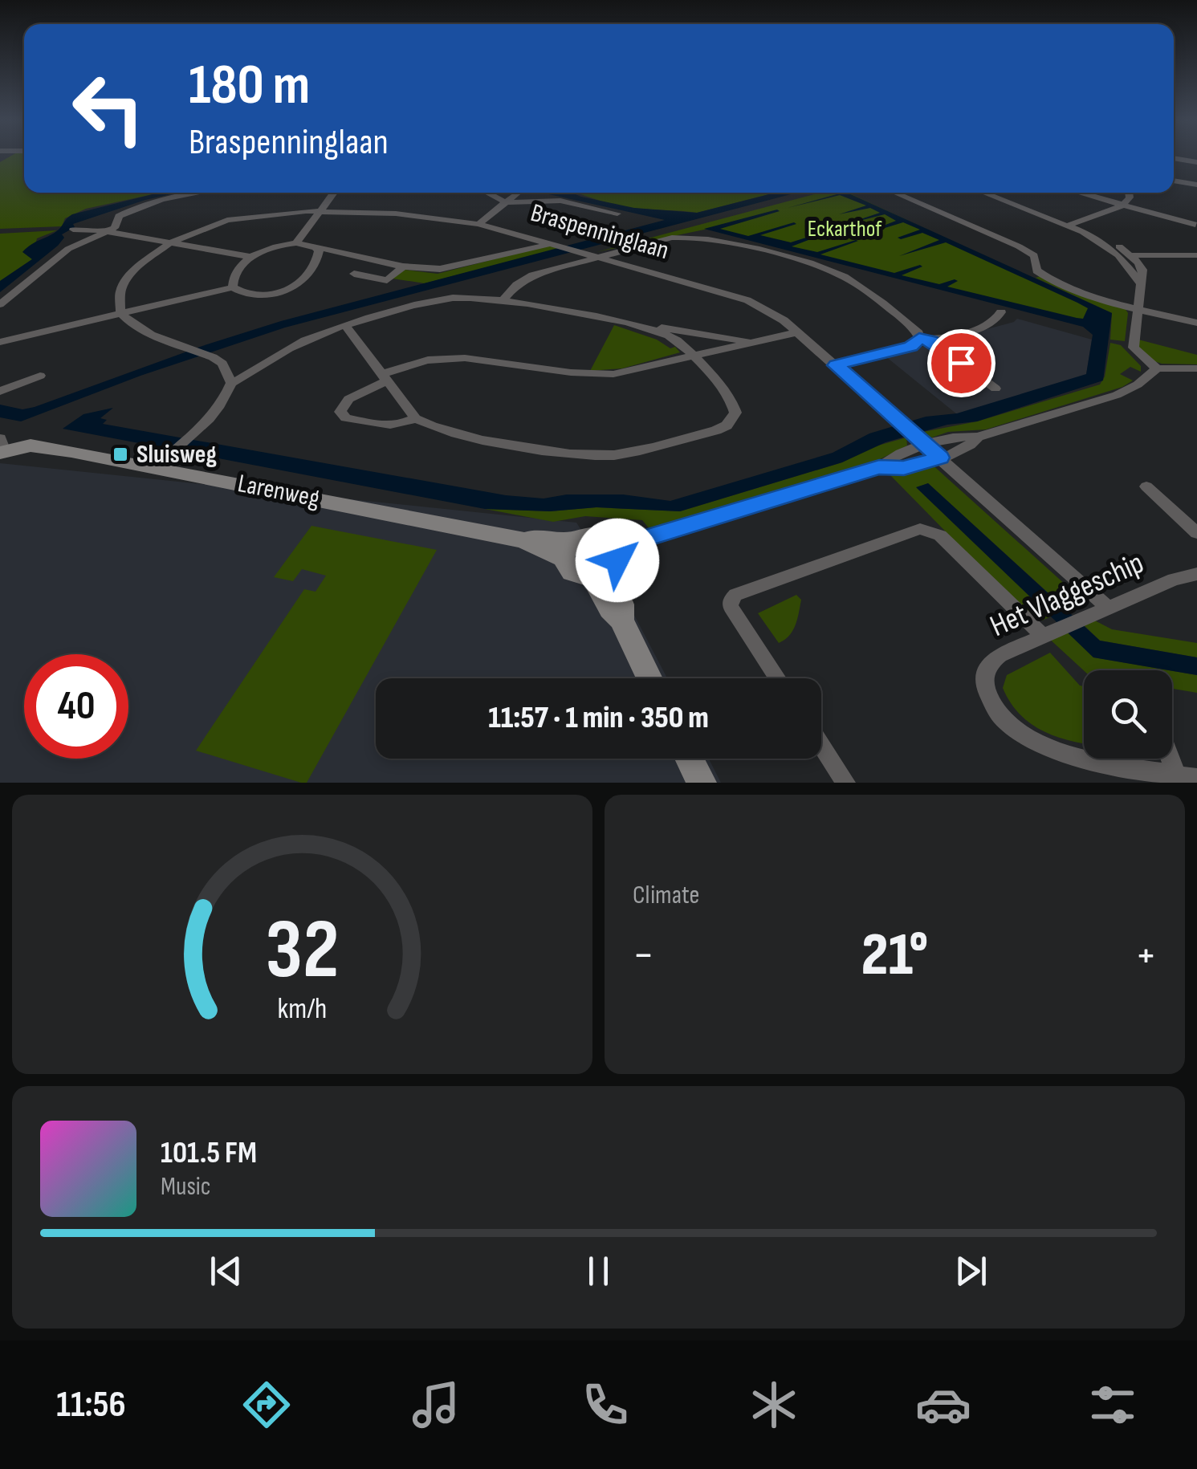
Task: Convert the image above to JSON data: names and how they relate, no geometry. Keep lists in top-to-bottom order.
{
  "streets": {
    "street": ["Braspenninglaan", "Larenweg", "Het Vlaggeschip"]
  },
  "crossings": [
    ["Braspenninglaan", "Het Vlaggeschip"]
  ],
  "parks": ["Eckarthof"],
  "places": {
    "transit": ["Sluisweg"]
  },
  "page": {
    "turn": ["180 m", "Braspenninglaan"],
    "limit": "40",
    "trip": "11:57 · 1 min · 350 m",
    "tile": "Climate",
    "heat": ["−", "21°", "+"],
    "song": ["101.5 FM", "Music"],
    "tabs": "11:56",
    "gauge": ["32", "km/h"]
  }
}
